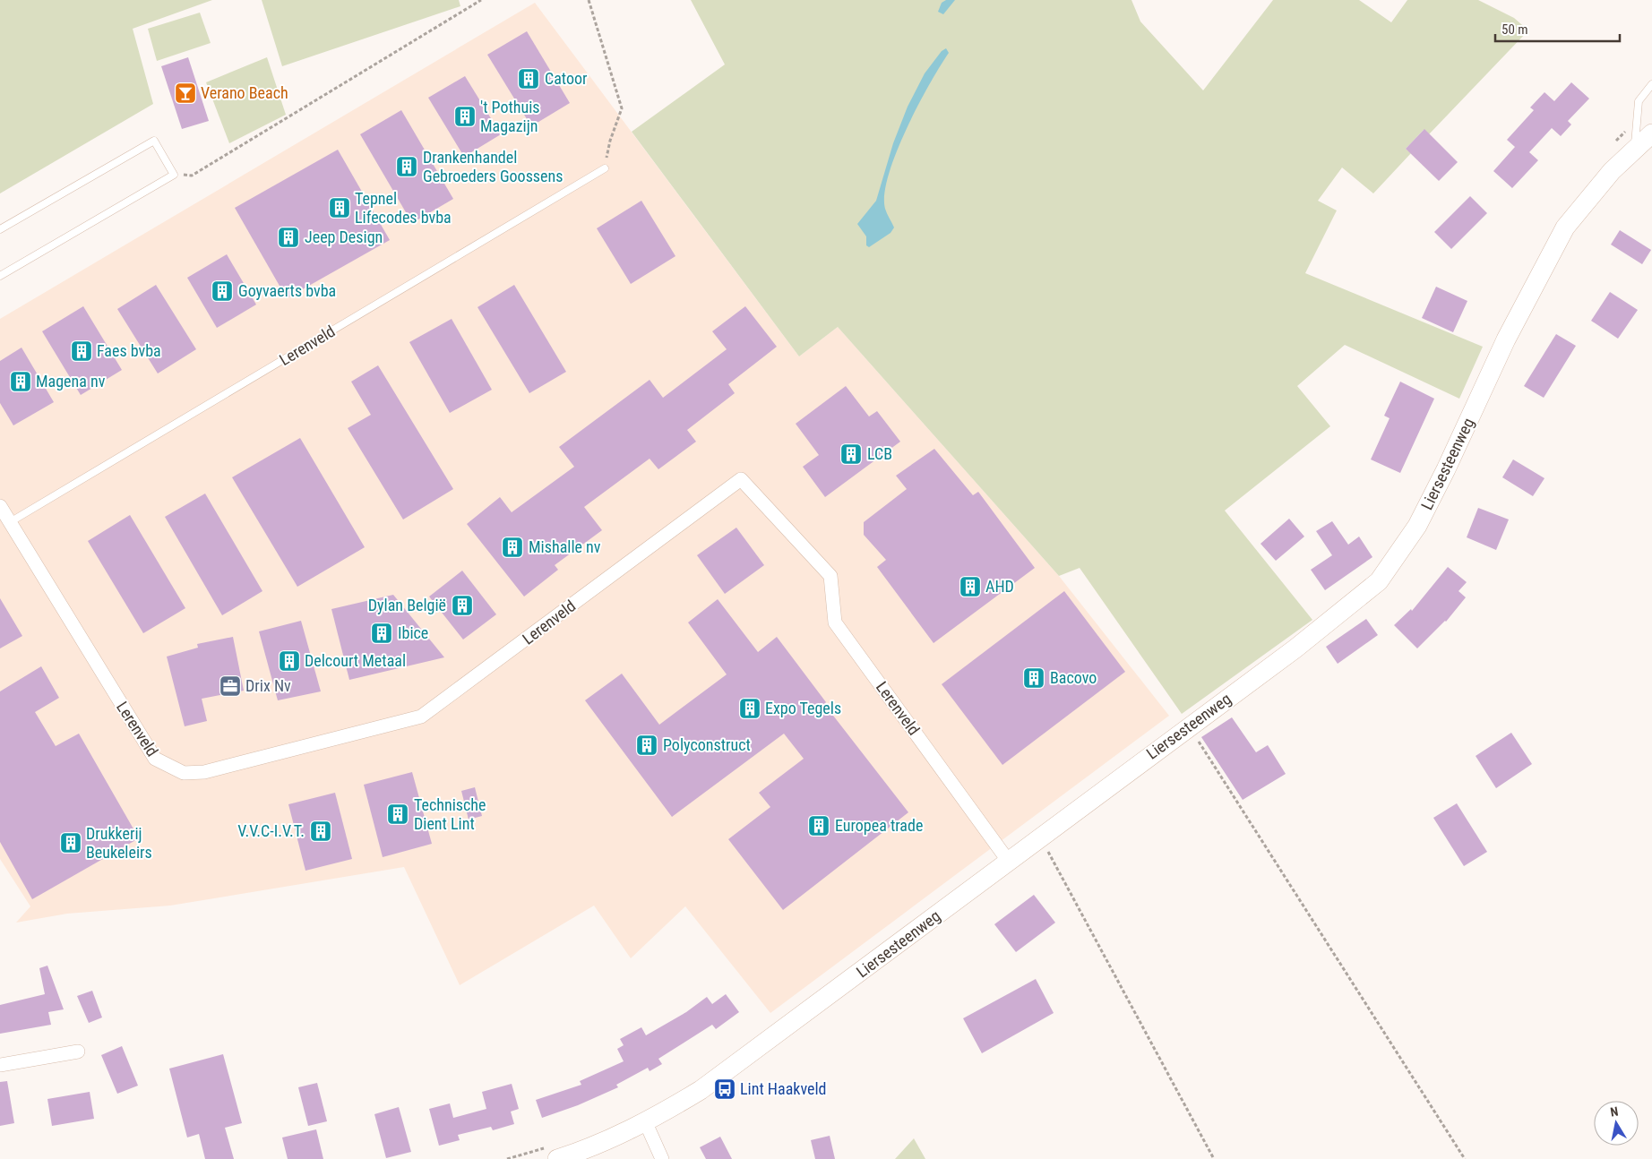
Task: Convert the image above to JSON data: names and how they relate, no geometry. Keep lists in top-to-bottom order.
{
  "streets": {
    "street": ["Lerenveld", "Liersesteenweg"]
  },
  "crossings": [
    ["Lerenveld", "Liersesteenweg"]
  ],
  "places": {
    "building": [
      "Catoor",
      "'t Pothuis Magazijn",
      "Drankenhandel Gebroeders Goossens",
      "Tepnel Lifecodes bvba",
      "Jeep Design",
      "Goyvaerts bvba",
      "Faes bvba",
      "Magena nv",
      "LCB",
      "Mishalle nv",
      "AHD",
      "Dylan België",
      "Ibice",
      "Delcourt Metaal",
      "Bacovo",
      "Expo Tegels",
      "Polyconstruct",
      "Technische Dient Lint",
      "Europea trade",
      "V.V.C-I.V.T.",
      "Drukkerij Beukeleirs"
    ],
    "bar": ["Verano Beach"],
    "office": ["Drix Nv"],
    "bus stop": ["Lint Haakveld"]
  },
  "scale_bar": "50 m",
  "north": "top"
}
